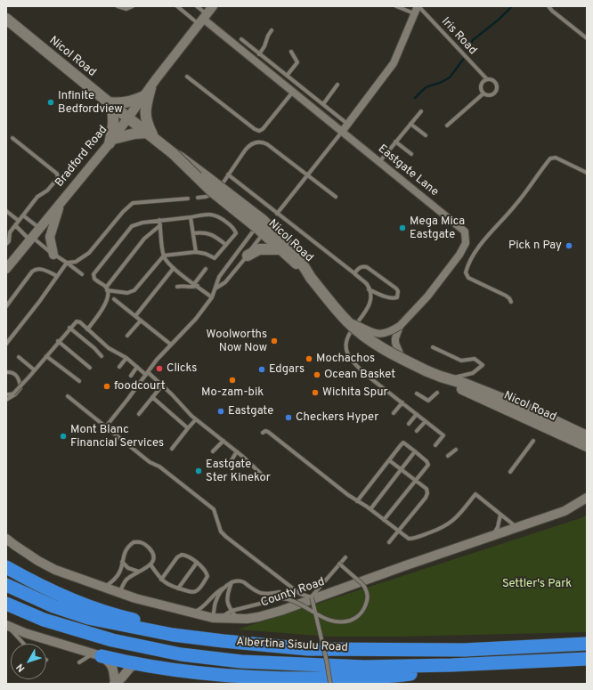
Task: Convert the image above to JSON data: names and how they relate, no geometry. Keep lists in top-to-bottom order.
{
  "streets": {
    "highway": ["Albertina Sisulu Road"],
    "main road": ["Nicol Road"],
    "street": ["Bradford Road", "Eastgate Lane", "County Road"],
    "lane": ["Iris Road"]
  },
  "crossings": [
    ["Nicol Road", "Bradford Road"],
    ["Nicol Road", "Eastgate Lane"],
    ["Bradford Road", "Eastgate Lane"]
  ],
  "parks": ["Settler's Park"],
  "places": [
    "Infinite Bedfordview",
    "Mega Mica Eastgate",
    "Pick n Pay",
    "Woolworths Now Now",
    "Mochachos",
    "Clicks",
    "Edgars",
    "Ocean Basket",
    "Mo-zam-bik",
    "foodcourt",
    "Wichita Spur",
    "Eastgate",
    "Checkers Hyper",
    "Mont Blanc Financial Services",
    "Eastgate Ster Kinekor"
  ],
  "north": "bottom left"
}
